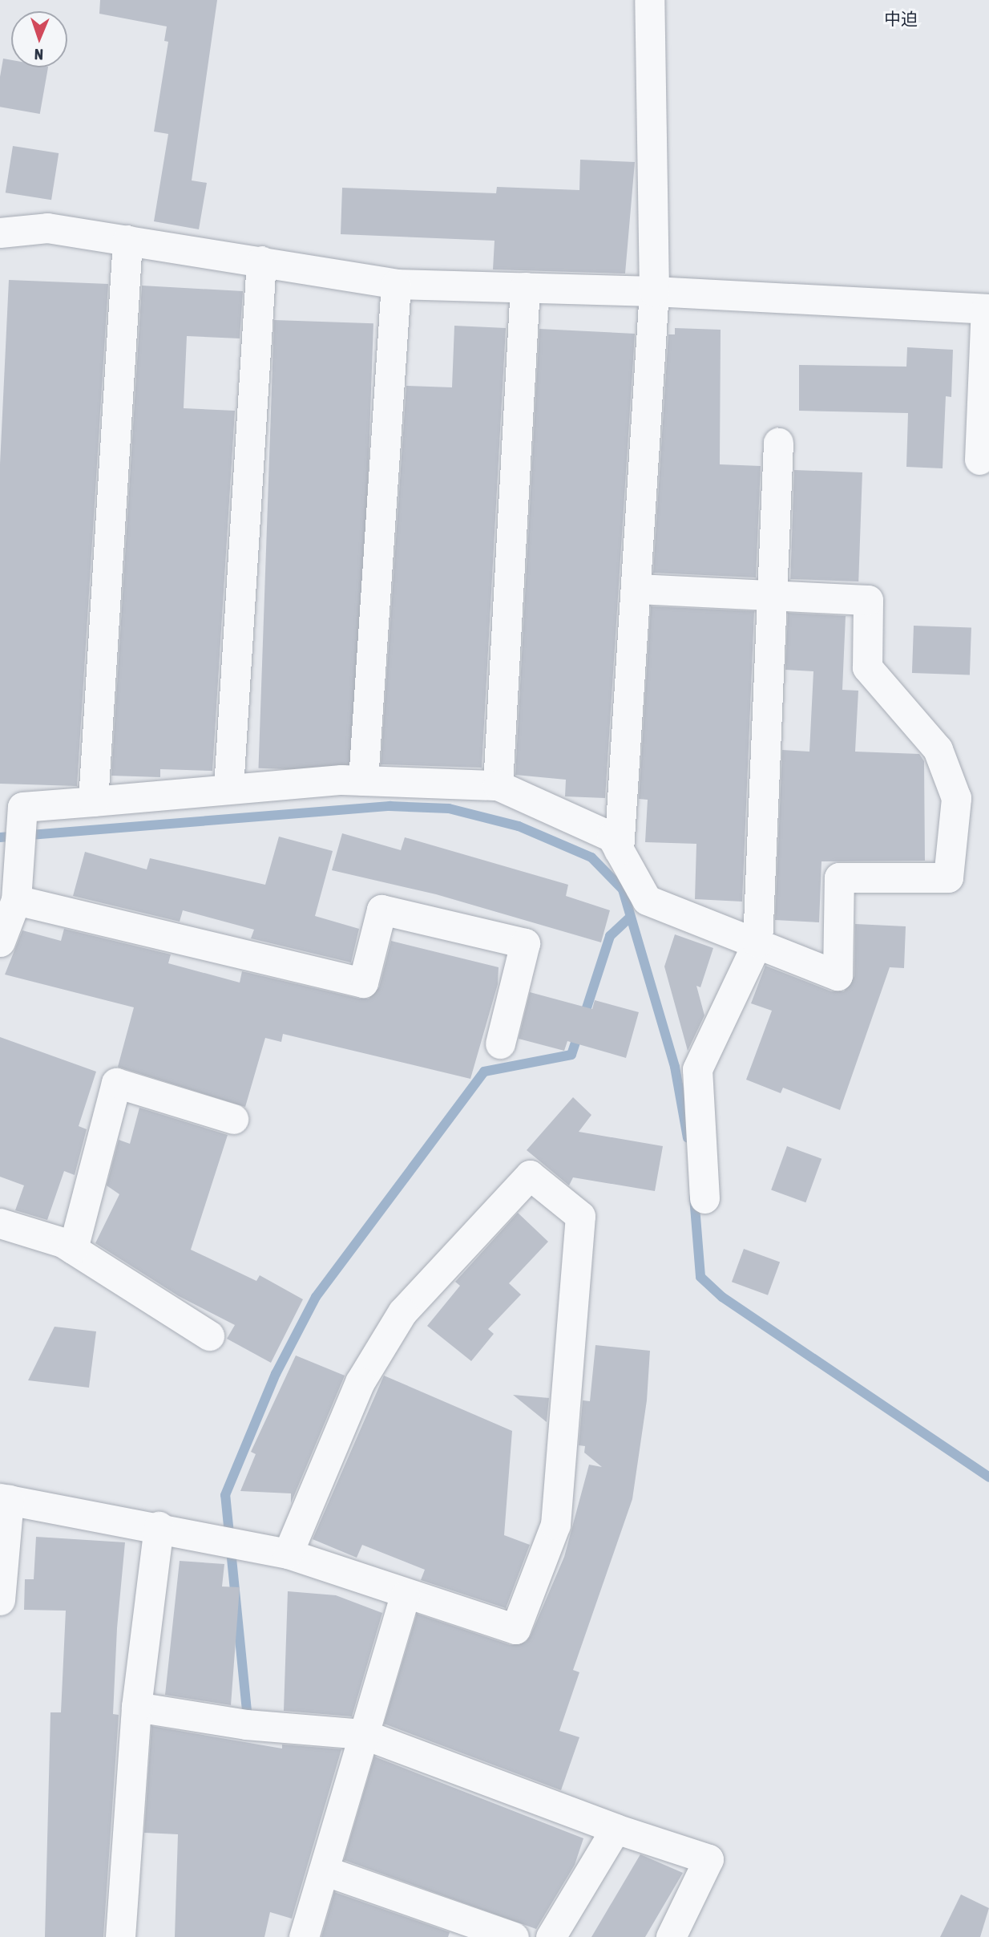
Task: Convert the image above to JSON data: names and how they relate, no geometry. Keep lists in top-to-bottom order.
{
  "districts": ["中迫"],
  "north": "bottom"
}
